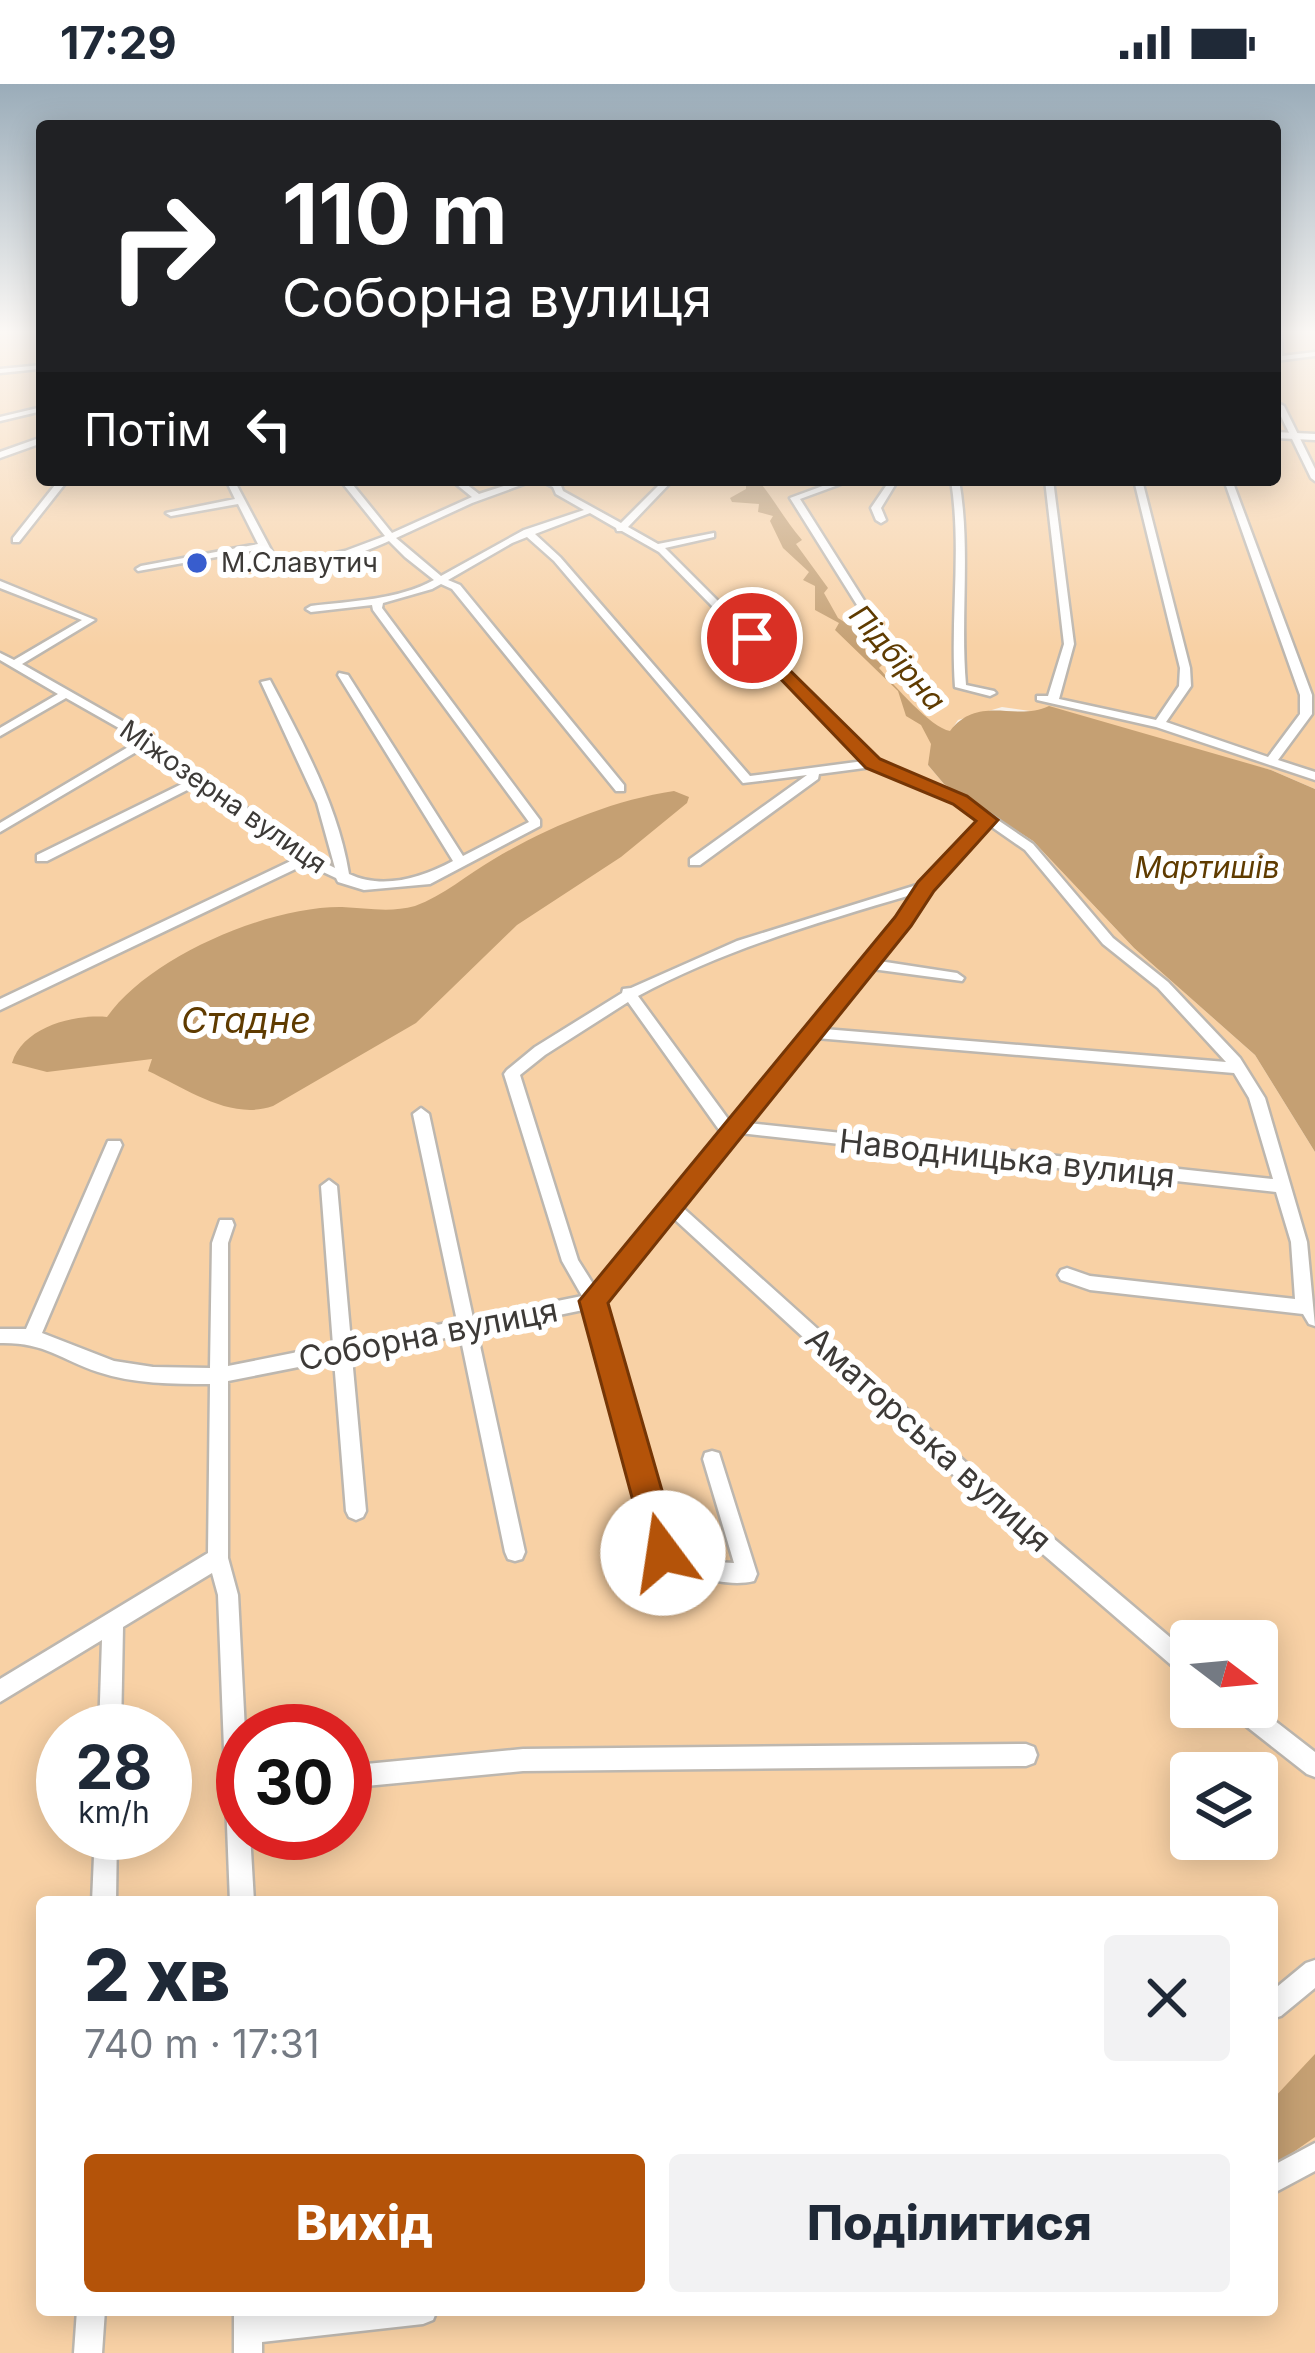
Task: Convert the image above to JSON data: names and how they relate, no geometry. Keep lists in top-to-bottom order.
{
  "streets": {
    "street": [
      "Міжозерна вулиця",
      "Наводницька вулиця",
      "Соборна вулиця",
      "Аматорська вулиця"
    ]
  },
  "crossings": [
    ["Наводницька вулиця", "Соборна вулиця"],
    ["Соборна вулиця", "Аматорська вулиця"]
  ],
  "water": ["Підбірна", "Мартишів", "Стадне"],
  "places": ["М.Славутич"],
  "north": "right",
  "page": {
    "status": "17:29",
    "turn": ["110 m", "Соборна вулиця"],
    "then": "Потім",
    "speed": "28 km/h",
    "limit": "30",
    "heading": ["2 хв", "740 m · 17:31"],
    "buttons": ["Вихід", "Поділитися"]
  }
}
